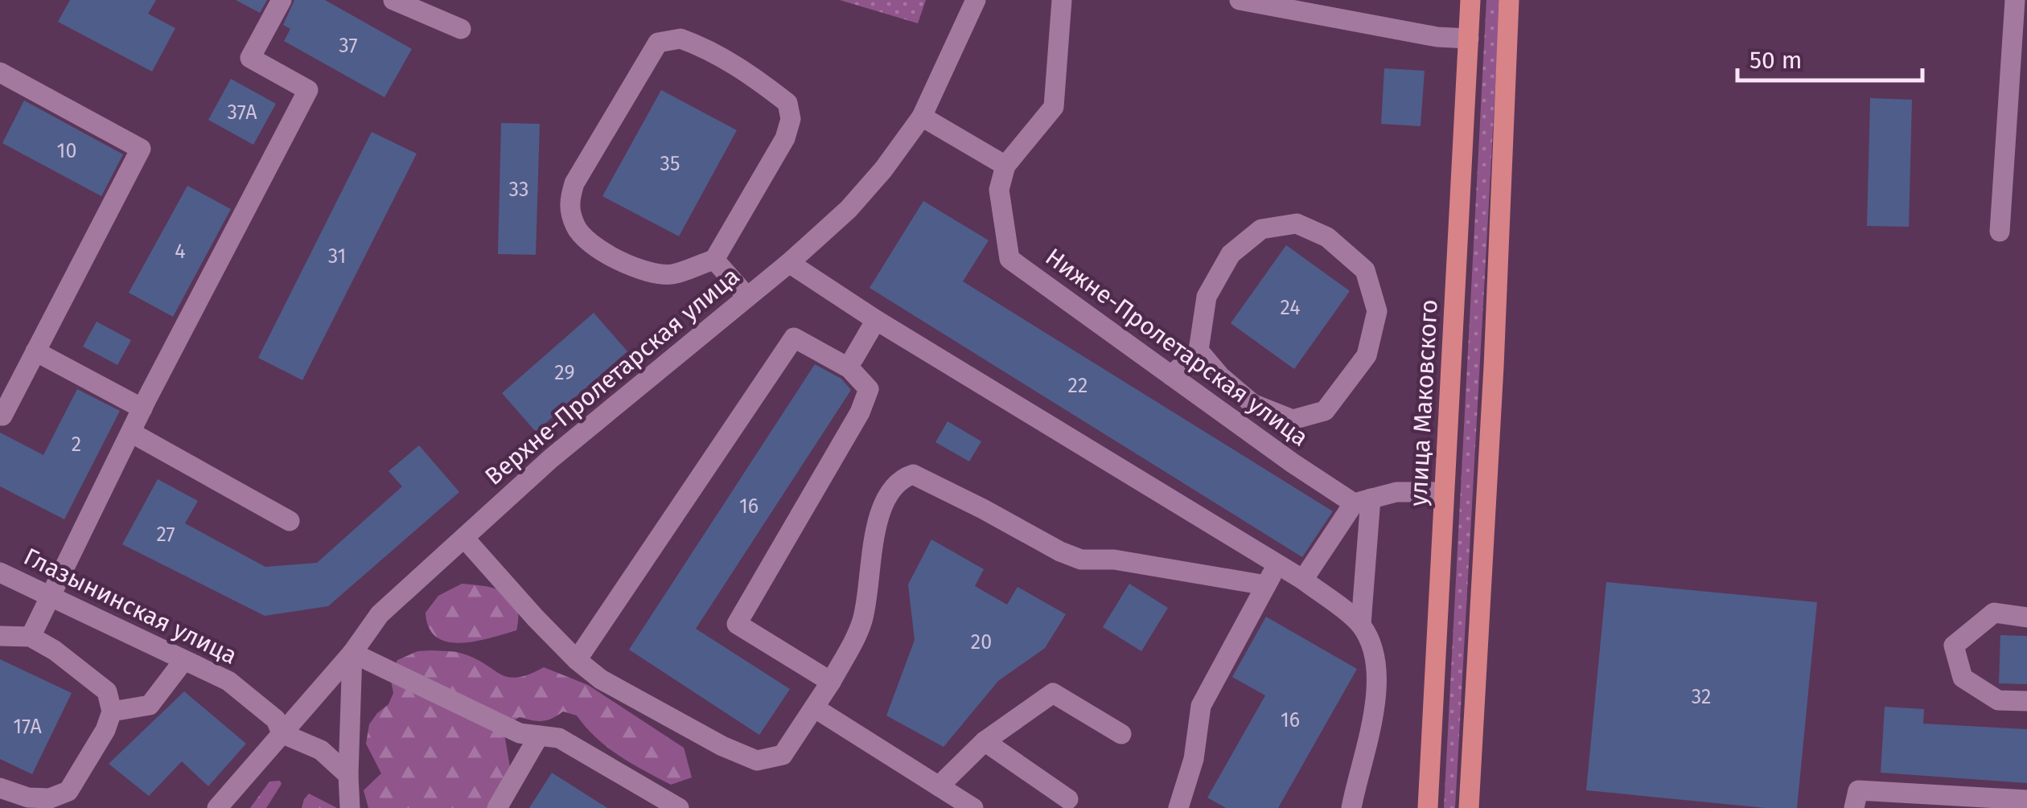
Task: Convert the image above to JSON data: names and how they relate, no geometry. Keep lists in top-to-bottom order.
{
  "streets": {
    "main road": ["улица Маковского"],
    "street": ["Нижне-Пролетарская улица", "Верхне-Пролетарская улица", "Глазынинская улица"]
  },
  "crossings": [
    ["Верхне-Пролетарская улица", "Глазынинская улица"]
  ],
  "house_numbers": [
    "37",
    "37А",
    "10",
    "35",
    "33",
    "4",
    "31",
    "24",
    "29",
    "22",
    "2",
    "16",
    "27",
    "20",
    "32",
    "16",
    "17А"
  ],
  "scale_bar": "50 m"
}
